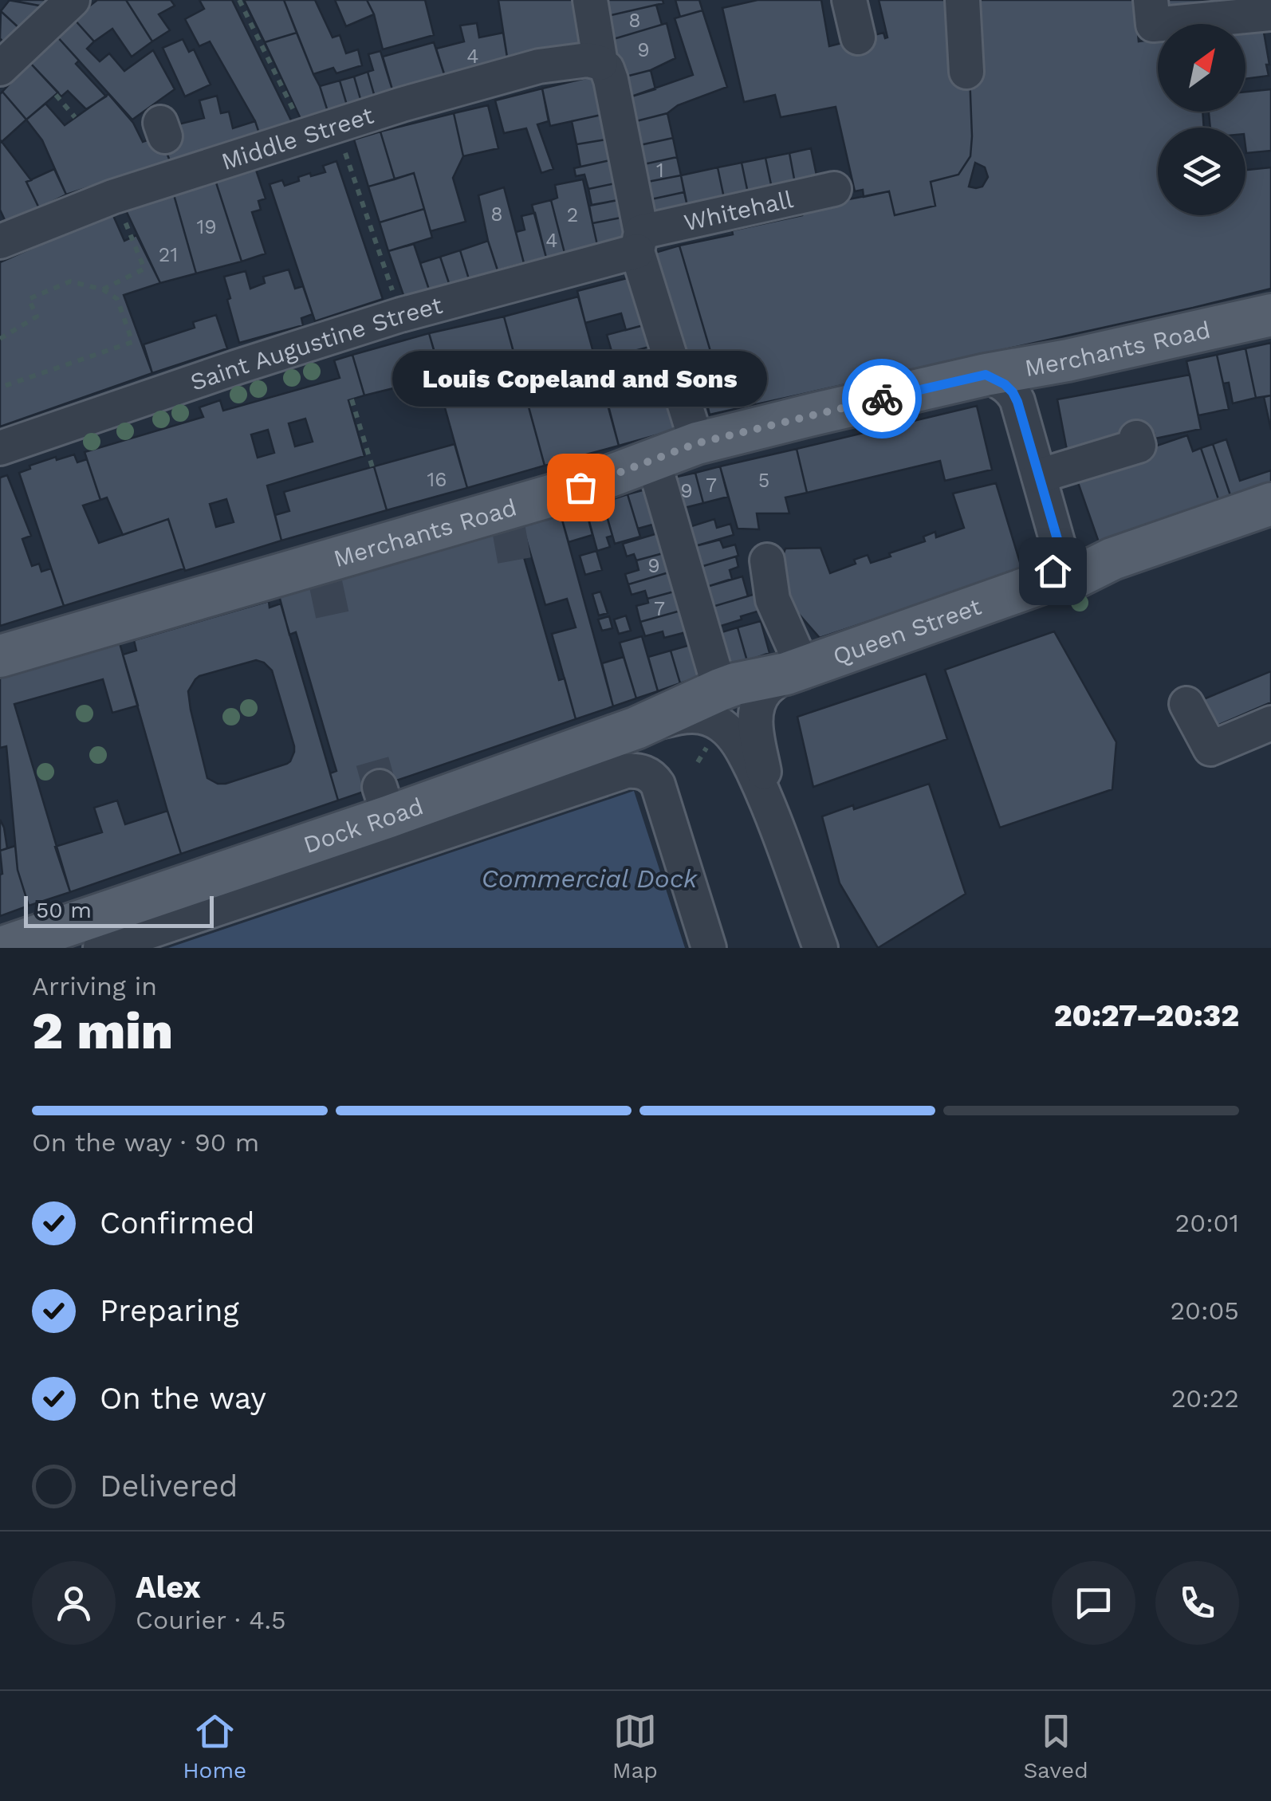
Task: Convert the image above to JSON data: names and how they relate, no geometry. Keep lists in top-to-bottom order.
{
  "streets": {
    "main road": ["Merchants Road", "Queen Street", "Dock Road"],
    "street": ["Middle Street", "Whitehall", "Saint Augustine Street"]
  },
  "crossings": [
    ["Whitehall", "Saint Augustine Street"],
    ["Queen Street", "Dock Road"]
  ],
  "water": ["Commercial Dock"],
  "places": ["Louis Copeland and Sons"],
  "house_numbers": [
    "8",
    "9",
    "4",
    "1",
    "8",
    "2",
    "19",
    "4",
    "21",
    "16",
    "5",
    "7",
    "9",
    "9",
    "7"
  ],
  "scale_bar": "50 m",
  "north": "top right",
  "page": {
    "bubble": "Louis Copeland and Sons",
    "scale": "50 m",
    "heading": ["2 min", "Arriving in", "20:27–20:32"],
    "panel": ["Alex", "Courier · 4.5"],
    "bar": "On the way · 90 m",
    "list": [
      ["Confirmed", "20:01"],
      ["Preparing", "20:05"],
      ["On the way", "20:22"],
      "Delivered"
    ],
    "tabs": ["Home", "Map", "Saved"]
  }
}
